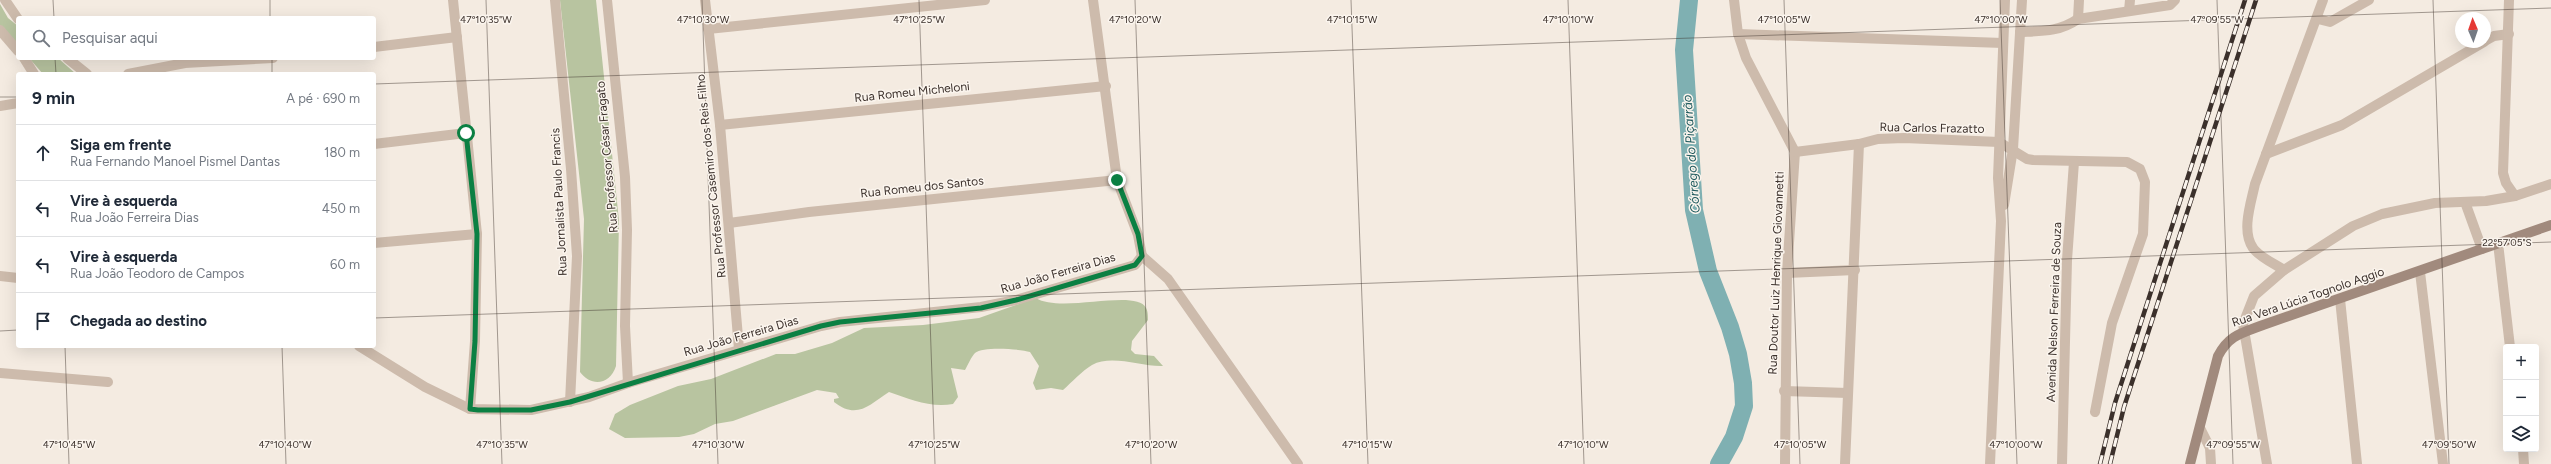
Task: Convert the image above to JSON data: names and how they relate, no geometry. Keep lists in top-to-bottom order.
{
  "streets": {
    "street": [
      "Rua Romeu Micheloni",
      "Rua Carlos Frazatto",
      "Rua Professor César Fragato",
      "Rua Professor Casemiro dos Reis Filho",
      "Rua Romeu dos Santos",
      "Rua Jornalista Paulo Francis",
      "Rua João Ferreira Dias",
      "Rua Doutor Luiz Henrique Giovannetti",
      "Rua Vera Lúcia Tognolo Aggio",
      "Avenida Nelson Ferreira de Souza"
    ]
  },
  "crossings": [
    ["Rua Romeu Micheloni", "Rua Professor Casemiro dos Reis Filho"],
    ["Rua Carlos Frazatto", "Rua Doutor Luiz Henrique Giovannetti"],
    ["Rua Professor César Fragato", "Rua João Ferreira Dias"],
    ["Rua Professor Casemiro dos Reis Filho", "Rua Romeu dos Santos"],
    ["Rua Professor Casemiro dos Reis Filho", "Rua João Ferreira Dias"],
    ["Rua Jornalista Paulo Francis", "Rua João Ferreira Dias"]
  ],
  "water": ["Córrego do Piçarrão"],
  "north": "top",
  "page": {
    "search": "Pesquisar aqui",
    "heading": ["9 min", "A pé · 690 m"],
    "list": [
      ["Siga em frente", "Rua Fernando Manoel Pismel Dantas", "180 m"],
      ["Vire à esquerda", "Rua João Ferreira Dias", "450 m"],
      ["Vire à esquerda", "Rua João Teodoro de Campos", "60 m"],
      "Chegada ao destino"
    ],
    "map_buttons": ["+", "−"]
  },
  "coordinates": [
    "47°10'35\"W",
    "47°10'30\"W",
    "47°10'25\"W",
    "47°10'20\"W",
    "47°10'15\"W",
    "47°10'10\"W",
    "47°10'05\"W",
    "47°10'00\"W",
    "47°09'55\"W",
    "22°57'05\"S",
    "47°10'45\"W",
    "47°10'40\"W",
    "47°09'50\"W"
  ]
}
